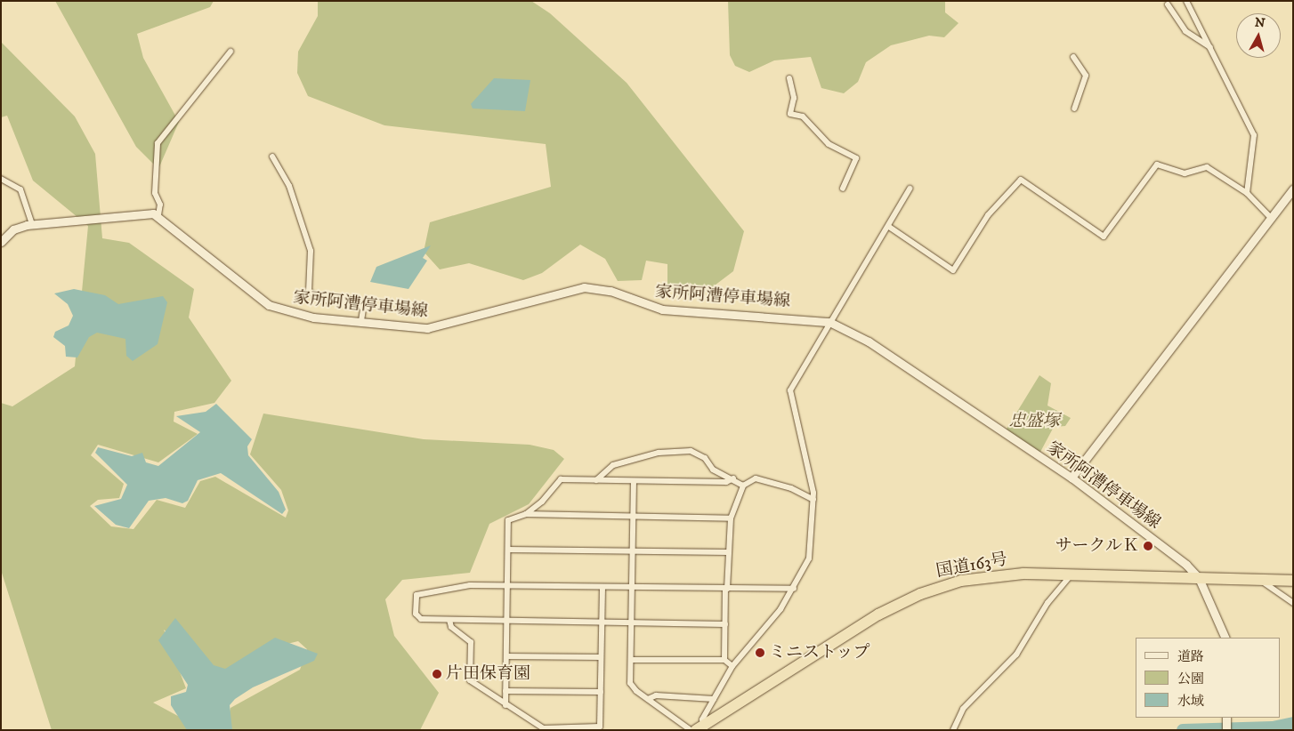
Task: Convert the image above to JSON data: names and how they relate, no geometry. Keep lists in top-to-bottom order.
{
  "streets": {
    "highway": ["国道163号"],
    "main road": ["家所阿漕停車場線"]
  },
  "crossings": [
    ["家所阿漕停車場線", "国道163号"]
  ],
  "parks": ["忠盛塚"],
  "places": ["サークルＫ", "ミニストップ", "片田保育園"],
  "legend": ["道路", "公園", "水域"],
  "north": "top"
}
